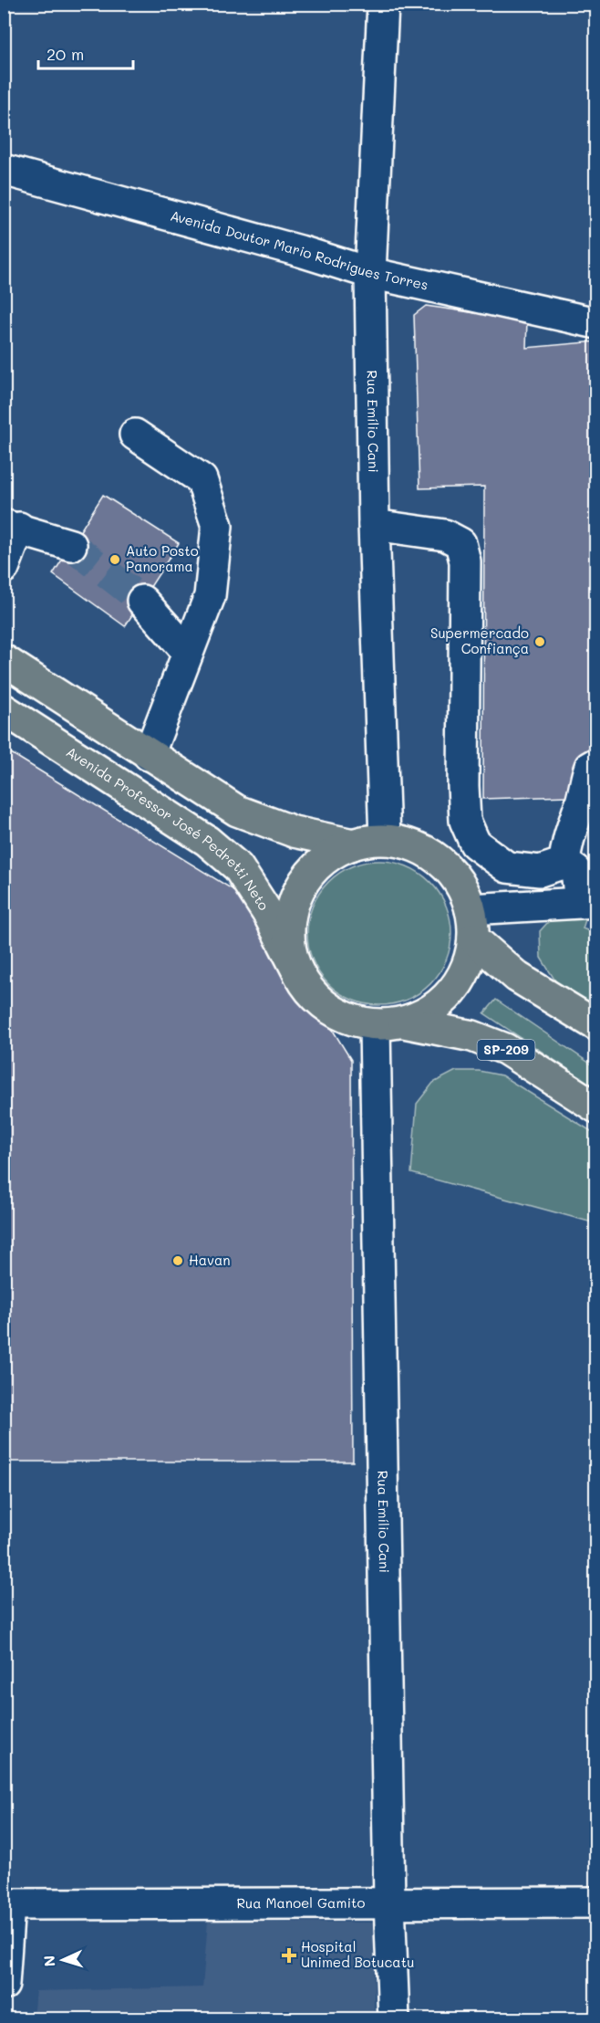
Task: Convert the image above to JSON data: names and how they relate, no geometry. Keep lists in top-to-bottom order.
{
  "streets": {
    "main road": ["Avenida Professor José Pedretti Neto", "SP-209"],
    "street": ["Avenida Doutor Mario Rodrigues Torres", "Rua Emílio Cani", "Rua Manoel Gamito"]
  },
  "crossings": [
    ["Avenida Doutor Mario Rodrigues Torres", "Rua Emílio Cani"],
    ["Rua Emílio Cani", "Avenida Professor José Pedretti Neto"],
    ["Rua Emílio Cani", "SP-209"],
    ["Rua Emílio Cani", "Rua Manoel Gamito"],
    ["Avenida Professor José Pedretti Neto", "SP-209"]
  ],
  "places": {
    "other": ["Auto Posto Panorama", "Supermercado Confiança", "Havan"],
    "health": ["Hospital Unimed Botucatu"]
  },
  "scale_bar": "20 m",
  "north": "left"
}
